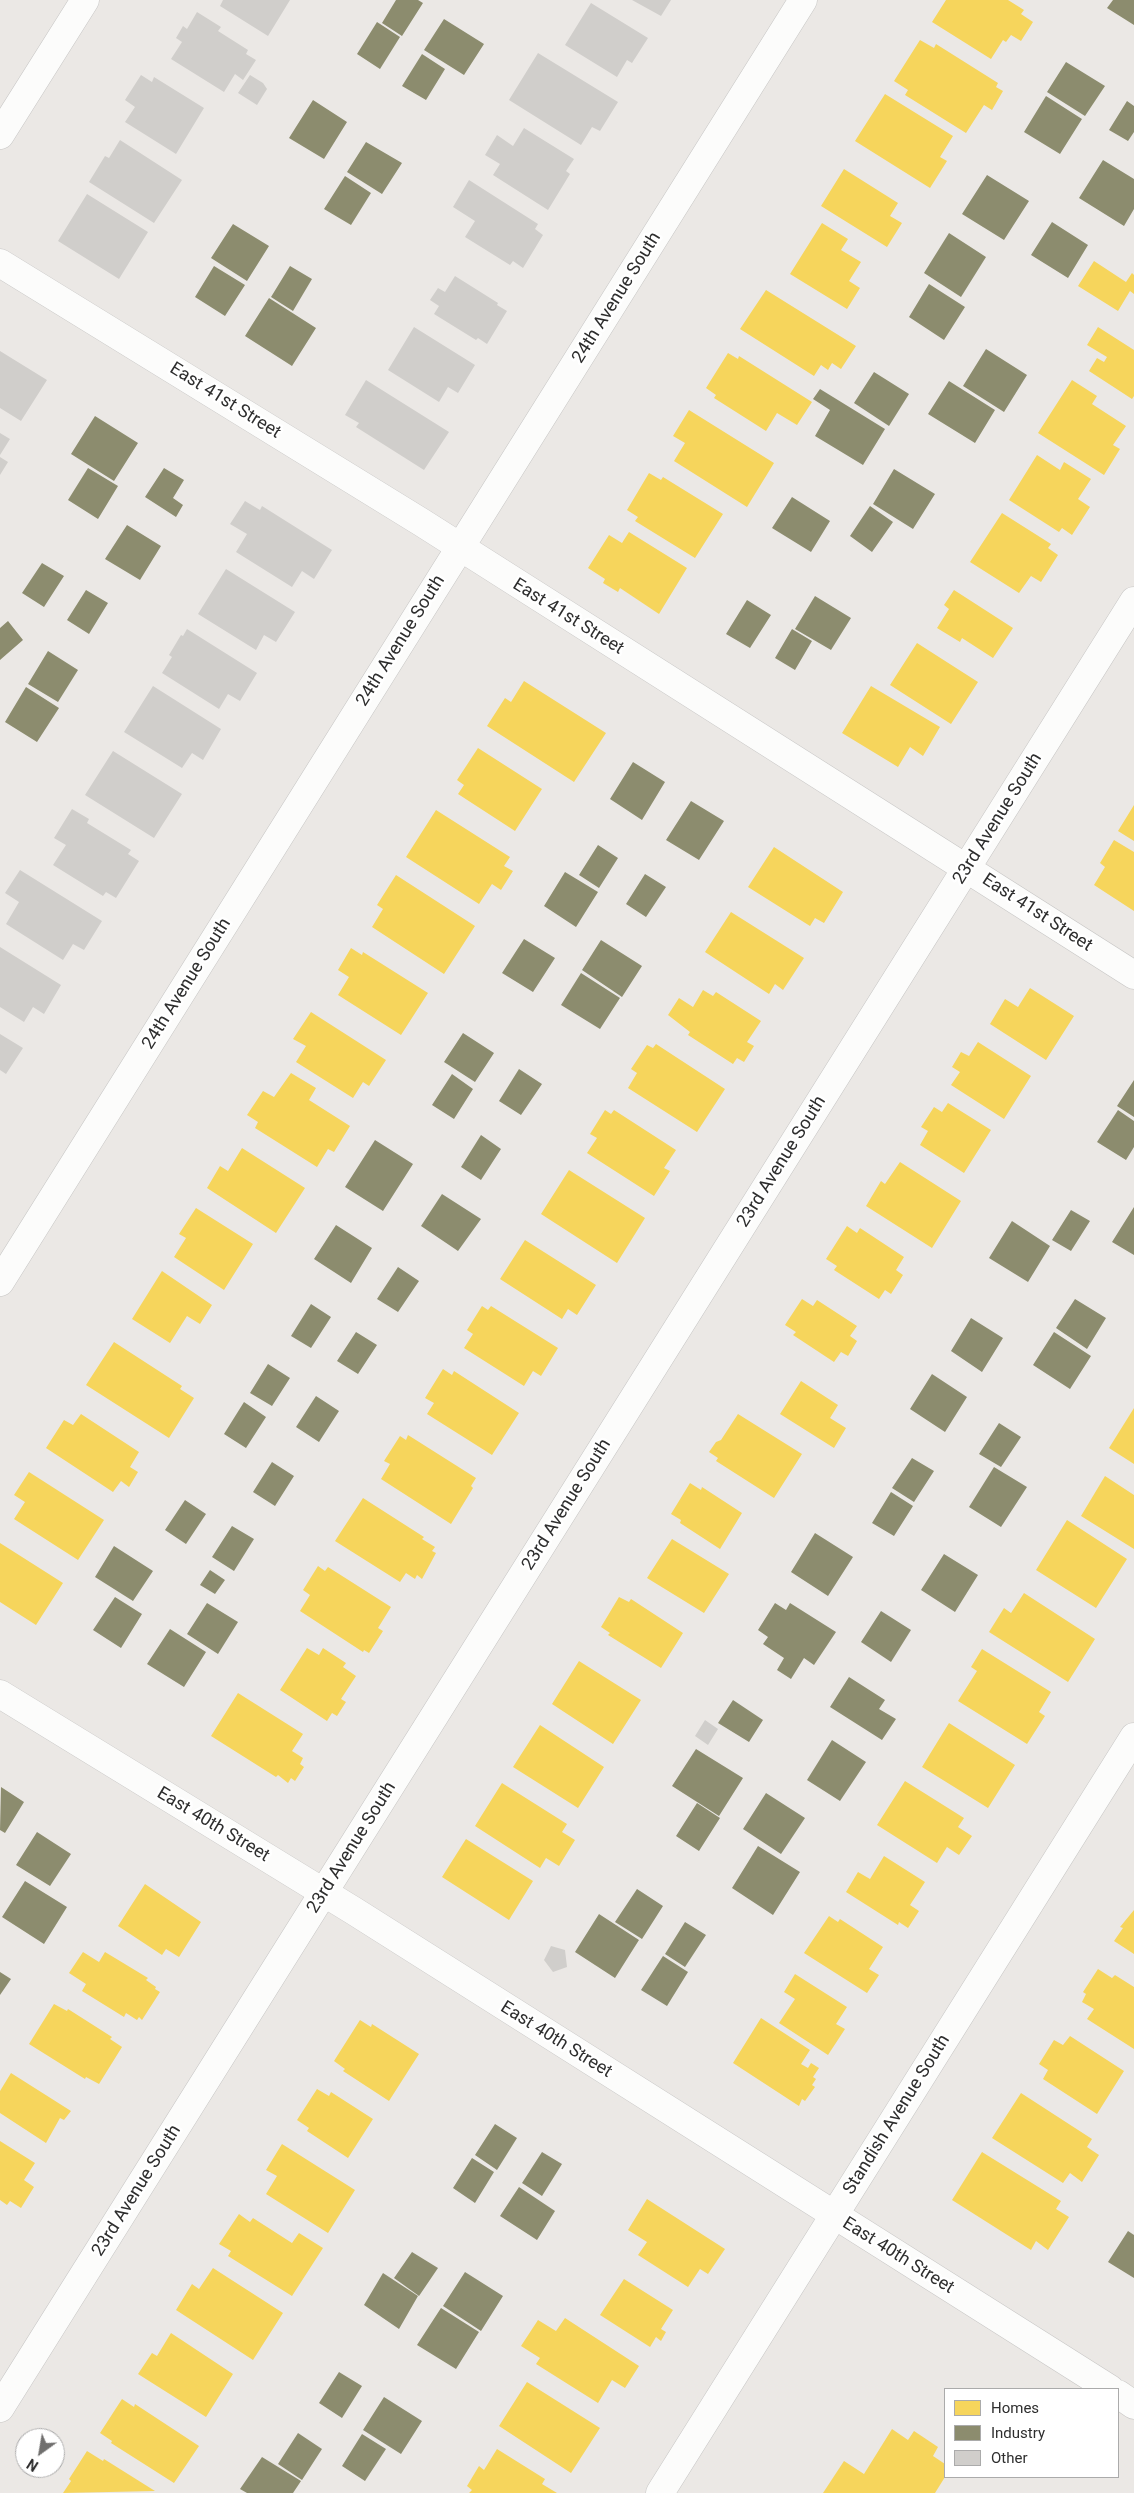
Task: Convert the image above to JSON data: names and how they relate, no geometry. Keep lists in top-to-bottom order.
{
  "streets": {
    "street": [
      "24th Avenue South",
      "East 41st Street",
      "23rd Avenue South",
      "East 40th Street",
      "Standish Avenue South"
    ]
  },
  "crossings": [
    ["24th Avenue South", "East 41st Street"],
    ["East 41st Street", "23rd Avenue South"],
    ["23rd Avenue South", "East 40th Street"],
    ["East 40th Street", "Standish Avenue South"]
  ],
  "legend": ["Homes", "Industry", "Other"],
  "north": "bottom left"
}
